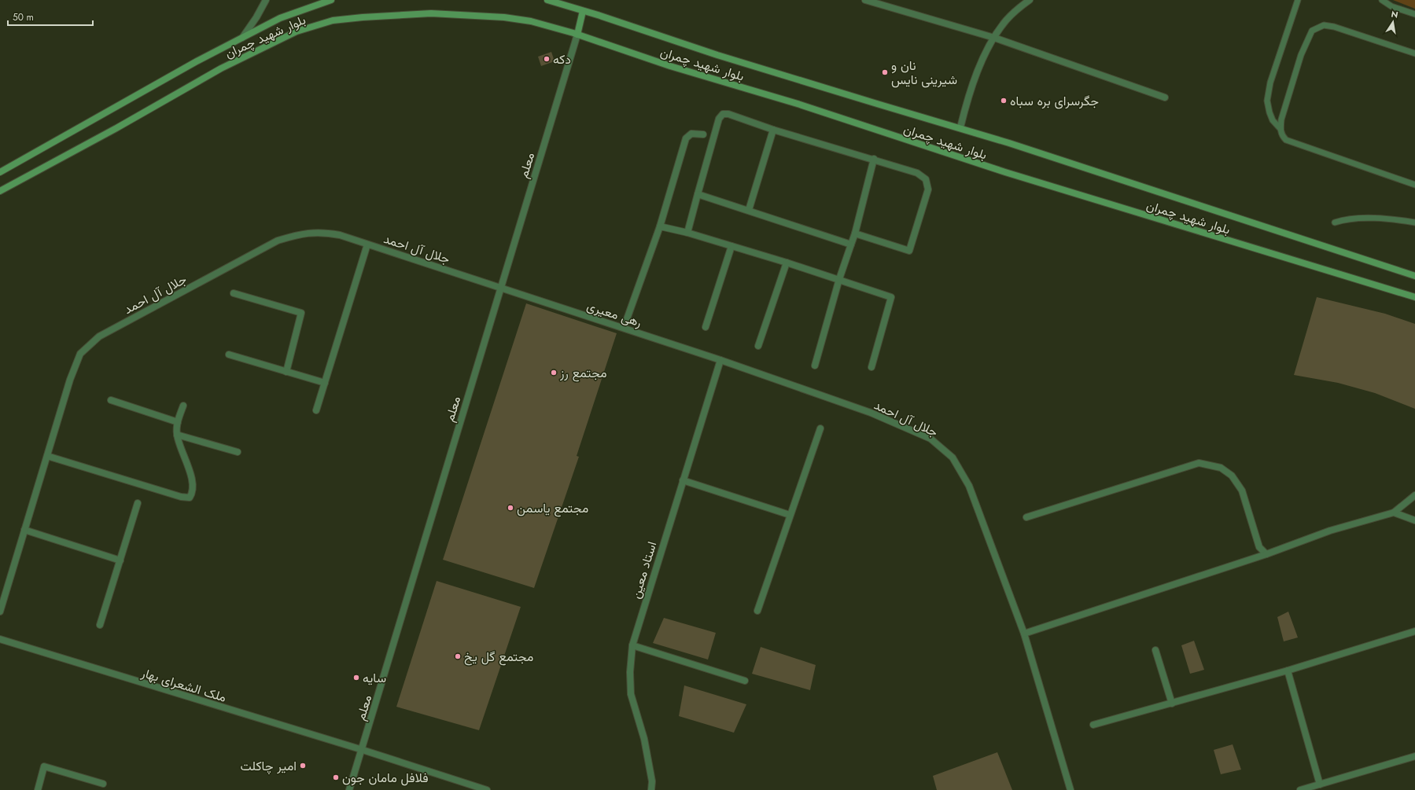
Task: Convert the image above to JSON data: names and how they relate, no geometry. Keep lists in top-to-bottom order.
{
  "streets": {
    "main road": ["بلوار شهید چمران"],
    "street": [
      "معلم",
      "جلال آل احمد",
      "رهی معیری",
      "استاد معین",
      "ملک الشعرای بهار"
    ]
  },
  "crossings": [
    ["بلوار شهید چمران", "معلم"],
    ["معلم", "جلال آل احمد"],
    ["معلم", "رهی معیری"],
    ["معلم", "ملک الشعرای بهار"],
    ["جلال آل احمد", "رهی معیری"],
    ["جلال آل احمد", "استاد معین"],
    ["رهی معیری", "استاد معین"]
  ],
  "places": [
    "دکه",
    "نان و شیرینی نایس",
    "جگرسرای بره سباه",
    "مجتمع رز",
    "مجتمع یاسمن",
    "مجتمع گل یخ",
    "سایه",
    "امیر چاکلت",
    "فلافل مامان جون"
  ],
  "scale_bar": "50 m",
  "north": "top"
}
